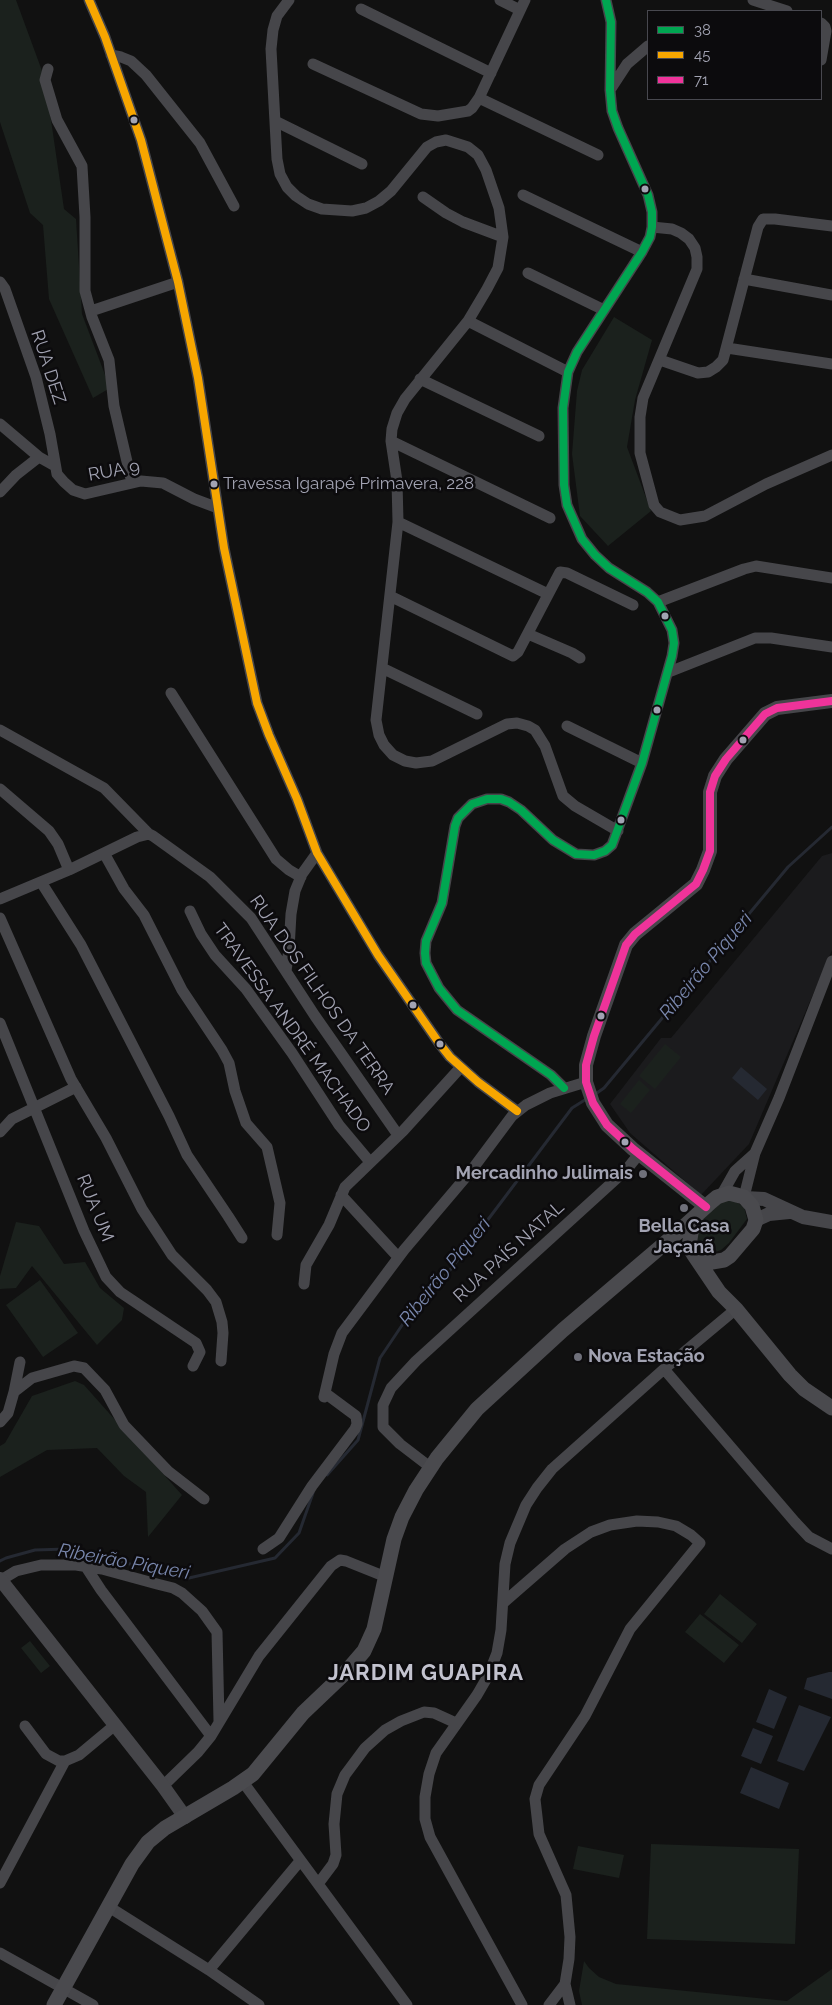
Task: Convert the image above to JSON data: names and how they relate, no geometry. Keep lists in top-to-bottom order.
{
  "streets": {
    "street": [
      "RUA DEZ",
      "RUA 9",
      "RUA DOS FILHOS DA TERRA",
      "TRAVESSA ANDRÉ MACHADO",
      "RUA UM",
      "RUA PAÍS NATAL"
    ]
  },
  "crossings": [
    ["RUA DEZ", "RUA 9"]
  ],
  "districts": ["JARDIM GUAPIRA"],
  "water": ["Ribeirão Piqueri"],
  "places": [
    "Travessa Igarapé Primavera, 228",
    "Mercadinho Julimais",
    "Bella Casa Jaçanã",
    "Nova Estação"
  ],
  "lines": ["transit line 38", "transit line 45", "transit line 71"],
  "legend": ["38", "45", "71"]
}
